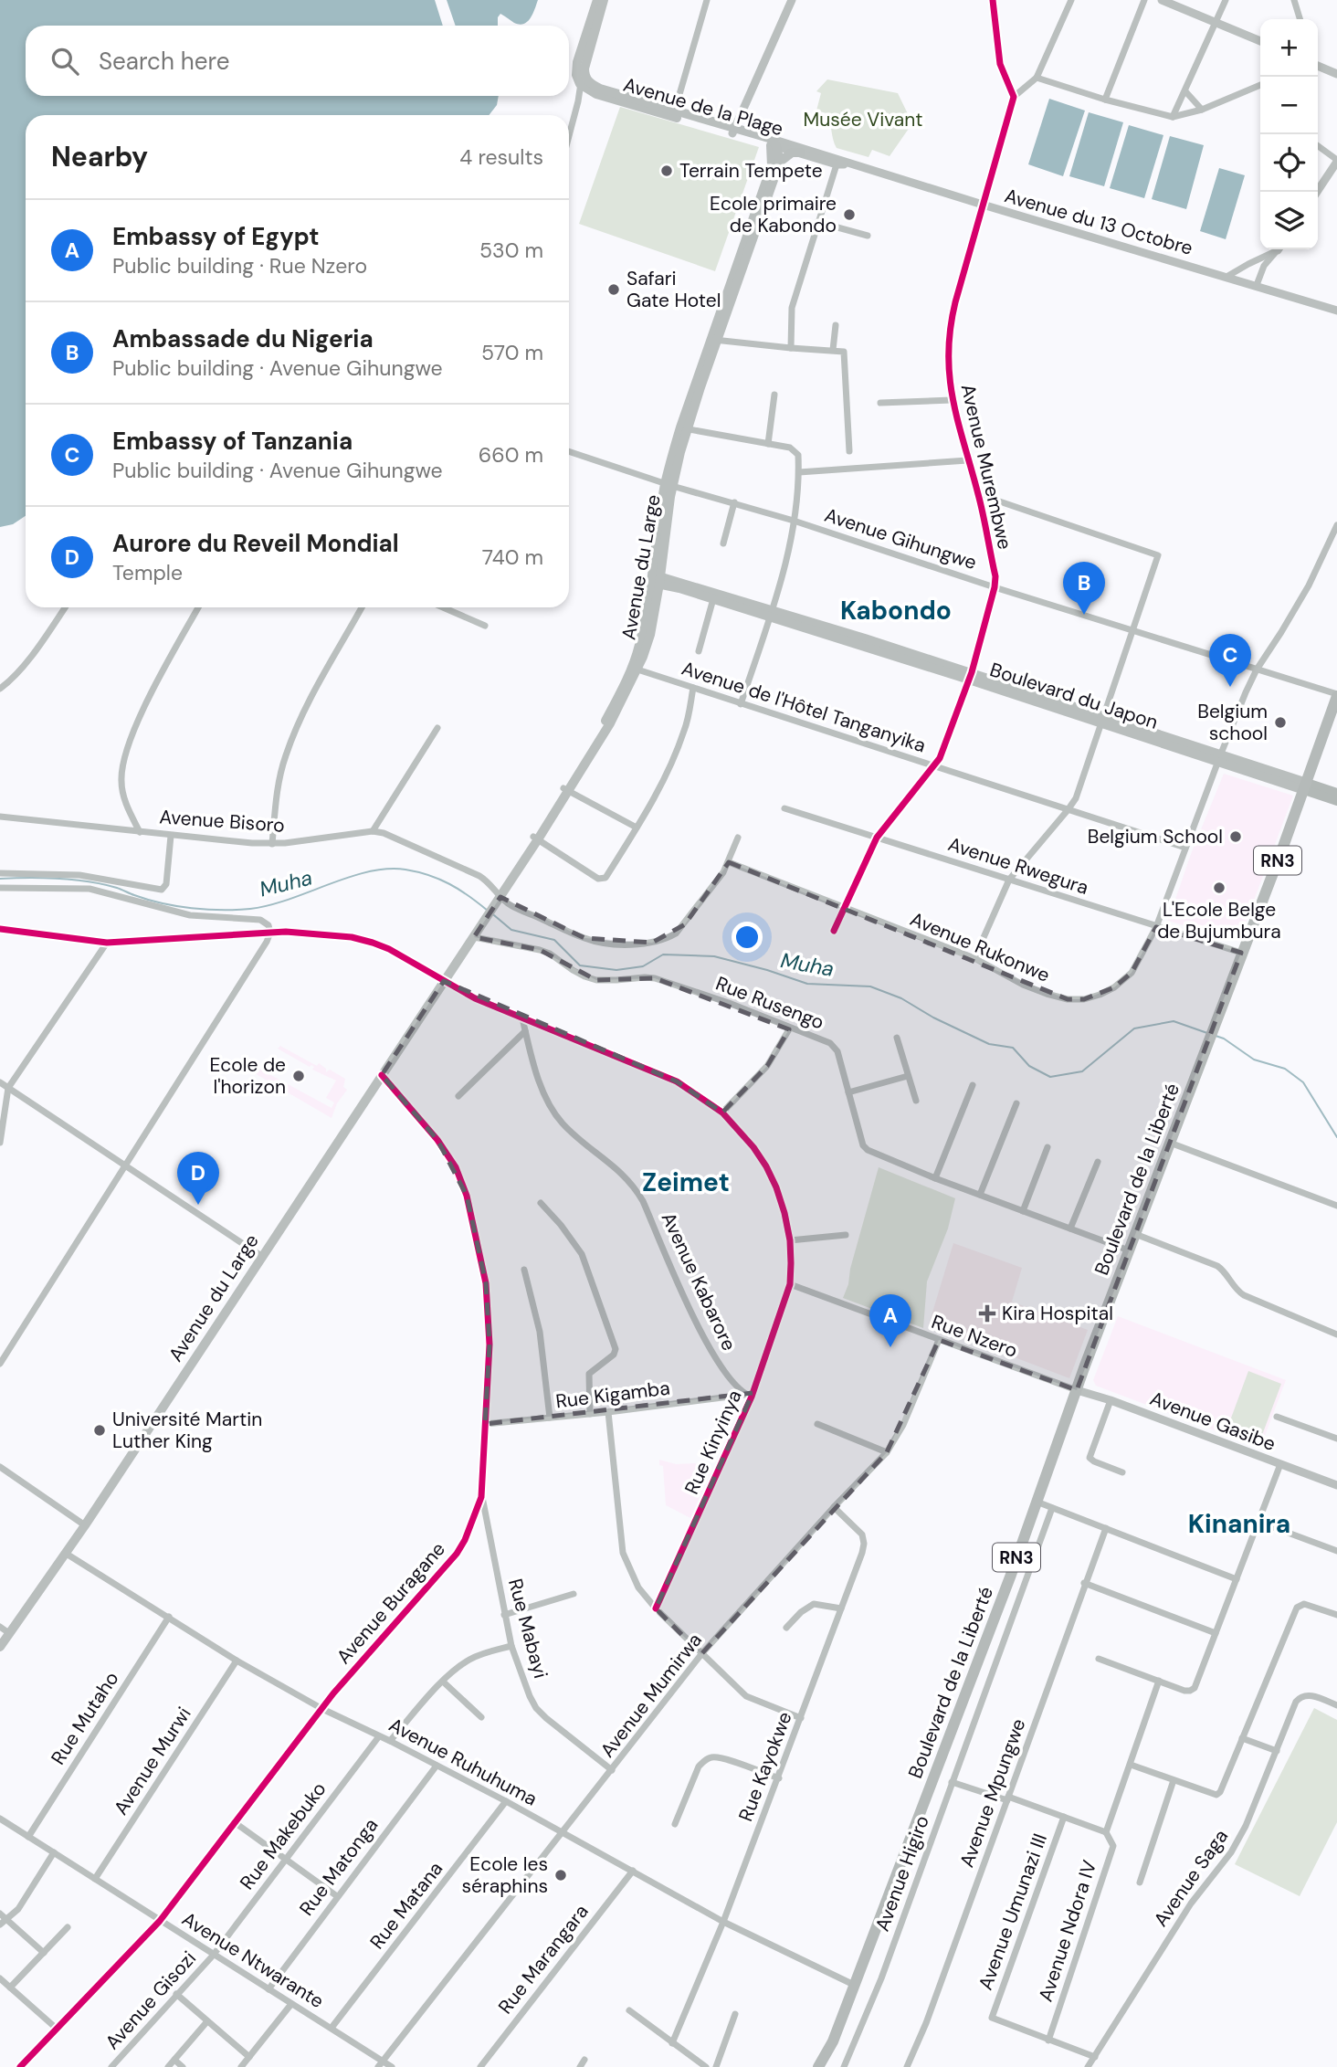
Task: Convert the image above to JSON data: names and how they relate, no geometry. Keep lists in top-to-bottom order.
{
  "streets": {
    "highway": ["RN3", "Boulevard de la Liberté"],
    "main road": ["Avenue de la Plage", "Avenue du Large", "Boulevard du Japon"],
    "street": [
      "Avenue du 13 Octobre",
      "Avenue Murembwe",
      "Avenue Gihungwe",
      "Avenue de l'Hôtel Tanganyika",
      "Avenue Bisoro",
      "Avenue Rwegura",
      "Avenue Rukonwe",
      "Rue Rusengo",
      "Avenue Kabarore",
      "Rue Nzero",
      "Rue Kigamba",
      "Avenue Gasibe",
      "Rue Kinyinya",
      "Avenue Buragane",
      "Rue Mabayi",
      "Avenue Mumirwa",
      "Rue Mutaho",
      "Avenue Murwi",
      "Avenue Ruhuhuma",
      "Rue Kayokwe",
      "Avenue Mpungwe",
      "Rue Makebuko",
      "Rue Matonga",
      "Avenue Higiro",
      "Avenue Saga",
      "Rue Matana",
      "Avenue Umunazi III",
      "Avenue Ndora IV",
      "Rue Marangara",
      "Avenue Ntwarante",
      "Avenue Gisozi"
    ]
  },
  "crossings": [
    ["Avenue de la Plage", "Avenue du 13 Octobre"],
    ["Avenue de la Plage", "Avenue du Large"],
    ["Avenue du 13 Octobre", "Avenue Murembwe"],
    ["Avenue Murembwe", "Avenue Gihungwe"],
    ["Avenue Gihungwe", "Avenue du Large"],
    ["Avenue Gihungwe", "Avenue Rukonwe"],
    ["Avenue Gihungwe", "Boulevard de la Liberté"],
    ["Avenue du Large", "Boulevard du Japon"],
    ["Avenue du Large", "Avenue de l'Hôtel Tanganyika"],
    ["Avenue du Large", "Avenue Bisoro"],
    ["Avenue du Large", "Rue Rusengo"],
    ["Avenue du Large", "Rue Kinyinya"],
    ["Avenue du Large", "Avenue Buragane"],
    ["Avenue du Large", "Avenue Ruhuhuma"],
    ["Boulevard du Japon", "Avenue Rukonwe"],
    ["Boulevard du Japon", "Boulevard de la Liberté"],
    ["Avenue de l'Hôtel Tanganyika", "Avenue Rukonwe"],
    ["Avenue Bisoro", "Avenue Rukonwe"],
    ["Avenue Rwegura", "Avenue Rukonwe"],
    ["Avenue Rwegura", "Boulevard de la Liberté"],
    ["Rue Rusengo", "Boulevard de la Liberté"],
    ["Boulevard de la Liberté", "Rue Nzero"],
    ["Boulevard de la Liberté", "Avenue Gasibe"],
    ["Boulevard de la Liberté", "Avenue Ruhuhuma"],
    ["Avenue Kabarore", "Rue Kigamba"],
    ["Avenue Kabarore", "Rue Kinyinya"],
    ["Rue Nzero", "Avenue Gasibe"],
    ["Rue Nzero", "Rue Kinyinya"],
    ["Rue Nzero", "Avenue Mumirwa"],
    ["Rue Kigamba", "Rue Kinyinya"],
    ["Rue Kigamba", "Avenue Buragane"],
    ["Avenue Buragane", "Rue Mabayi"],
    ["Avenue Buragane", "Avenue Ruhuhuma"],
    ["Avenue Buragane", "Avenue Ntwarante"],
    ["Rue Mabayi", "Avenue Mumirwa"],
    ["Avenue Mumirwa", "Avenue Ruhuhuma"],
    ["Avenue Mumirwa", "Rue Kayokwe"],
    ["Avenue Mumirwa", "Avenue Ntwarante"],
    ["Rue Mutaho", "Avenue Ruhuhuma"],
    ["Rue Mutaho", "Avenue Ntwarante"],
    ["Avenue Murwi", "Avenue Ruhuhuma"],
    ["Avenue Murwi", "Avenue Ntwarante"],
    ["Avenue Ruhuhuma", "Rue Kayokwe"],
    ["Avenue Ruhuhuma", "Rue Makebuko"],
    ["Avenue Ruhuhuma", "Rue Matonga"],
    ["Avenue Ruhuhuma", "Rue Matana"],
    ["Avenue Ruhuhuma", "Rue Marangara"],
    ["Rue Makebuko", "Avenue Ntwarante"],
    ["Rue Makebuko", "Avenue Gisozi"],
    ["Rue Matonga", "Avenue Ntwarante"],
    ["Rue Matana", "Avenue Ntwarante"],
    ["Avenue Umunazi III", "Avenue Ndora IV"],
    ["Avenue Ntwarante", "Avenue Gisozi"]
  ],
  "districts": ["Kabondo", "Zeimet", "Kinanira"],
  "water": ["Muha"],
  "parks": ["Musée Vivant"],
  "places": {
    "other": [
      "Terrain Tempete",
      "Ecole primaire de Kabondo",
      "Safari Gate Hotel",
      "Belgium school",
      "Belgium School",
      "L'Ecole Belge de Bujumbura",
      "Ecole de l'horizon",
      "Université Martin Luther King",
      "Ecole les séraphins"
    ],
    "health": ["Kira Hospital"]
  },
  "page": {
    "map_buttons": ["+", "−"],
    "search": "Search here",
    "heading": ["Nearby", "4 results"],
    "list": [
      {
        "mark": "A",
        "name": "Embassy of Egypt",
        "note": "Public building · Rue Nzero",
        "value": "530 m"
      },
      {
        "mark": "B",
        "name": "Ambassade du Nigeria",
        "note": "Public building · Avenue Gihungwe",
        "value": "570 m"
      },
      {
        "mark": "C",
        "name": "Embassy of Tanzania",
        "note": "Public building · Avenue Gihungwe",
        "value": "660 m"
      },
      {
        "mark": "D",
        "name": "Aurore du Reveil Mondial",
        "note": "Temple",
        "value": "740 m"
      }
    ],
    "pins": [
      "B",
      "C",
      "D",
      "A"
    ]
  }
}
